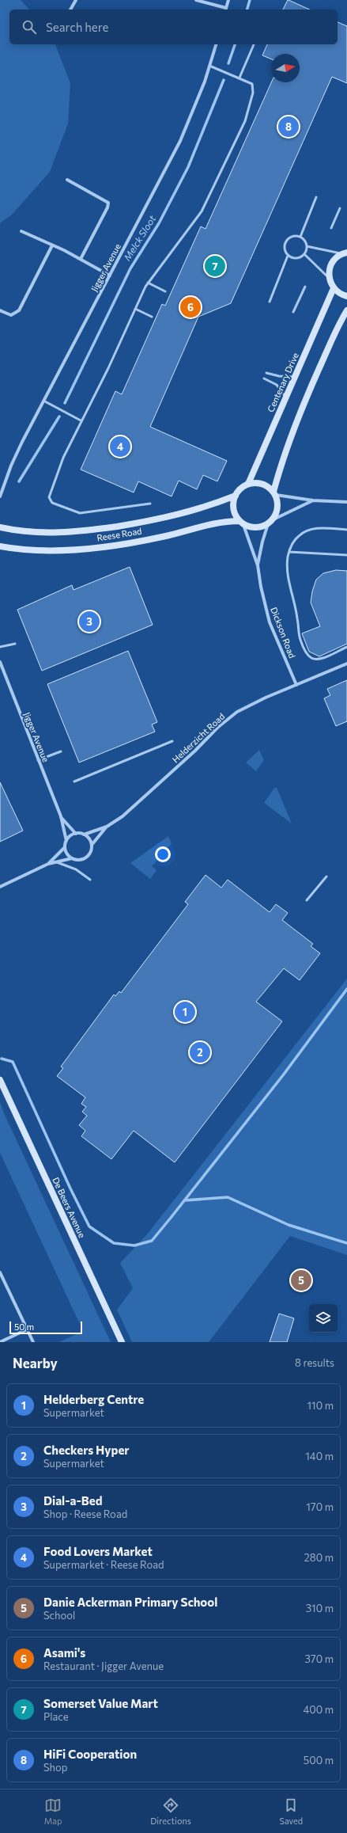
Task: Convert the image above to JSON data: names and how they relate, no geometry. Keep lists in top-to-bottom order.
{
  "streets": {
    "street": [
      "Jigger Avenue",
      "Centenary Drive",
      "Reese Road",
      "Dickson Road",
      "Helderzicht Road",
      "De Beers Avenue"
    ]
  },
  "crossings": [
    ["Jigger Avenue", "Helderzicht Road"],
    ["Centenary Drive", "Reese Road"],
    ["Centenary Drive", "Dickson Road"],
    ["Reese Road", "Dickson Road"],
    ["Dickson Road", "Helderzicht Road"]
  ],
  "water": ["Melck Sloot"],
  "scale_bar": "50 m",
  "north": "right",
  "page": {
    "search": "Search here",
    "pins": [
      "8",
      "7",
      "6",
      "4",
      "3",
      "1",
      "2",
      "5"
    ],
    "scale": "50 m",
    "heading": ["Nearby", "8 results"],
    "list": [
      {
        "mark": "1",
        "name": "Helderberg Centre",
        "note": "Supermarket",
        "value": "110 m"
      },
      {
        "mark": "2",
        "name": "Checkers Hyper",
        "note": "Supermarket",
        "value": "140 m"
      },
      {
        "mark": "3",
        "name": "Dial-a-Bed",
        "note": "Shop · Reese Road",
        "value": "170 m"
      },
      {
        "mark": "4",
        "name": "Food Lovers Market",
        "note": "Supermarket · Reese Road",
        "value": "280 m"
      },
      {
        "mark": "5",
        "name": "Danie Ackerman Primary School",
        "note": "School",
        "value": "310 m"
      },
      {
        "mark": "6",
        "name": "Asami's",
        "note": "Restaurant · Jigger Avenue",
        "value": "370 m"
      },
      {
        "mark": "7",
        "name": "Somerset Value Mart",
        "note": "Place",
        "value": "400 m"
      },
      {
        "mark": "8",
        "name": "HiFi Cooperation",
        "note": "Shop",
        "value": "500 m"
      }
    ],
    "nav": ["Map", "Directions", "Saved"]
  }
}
